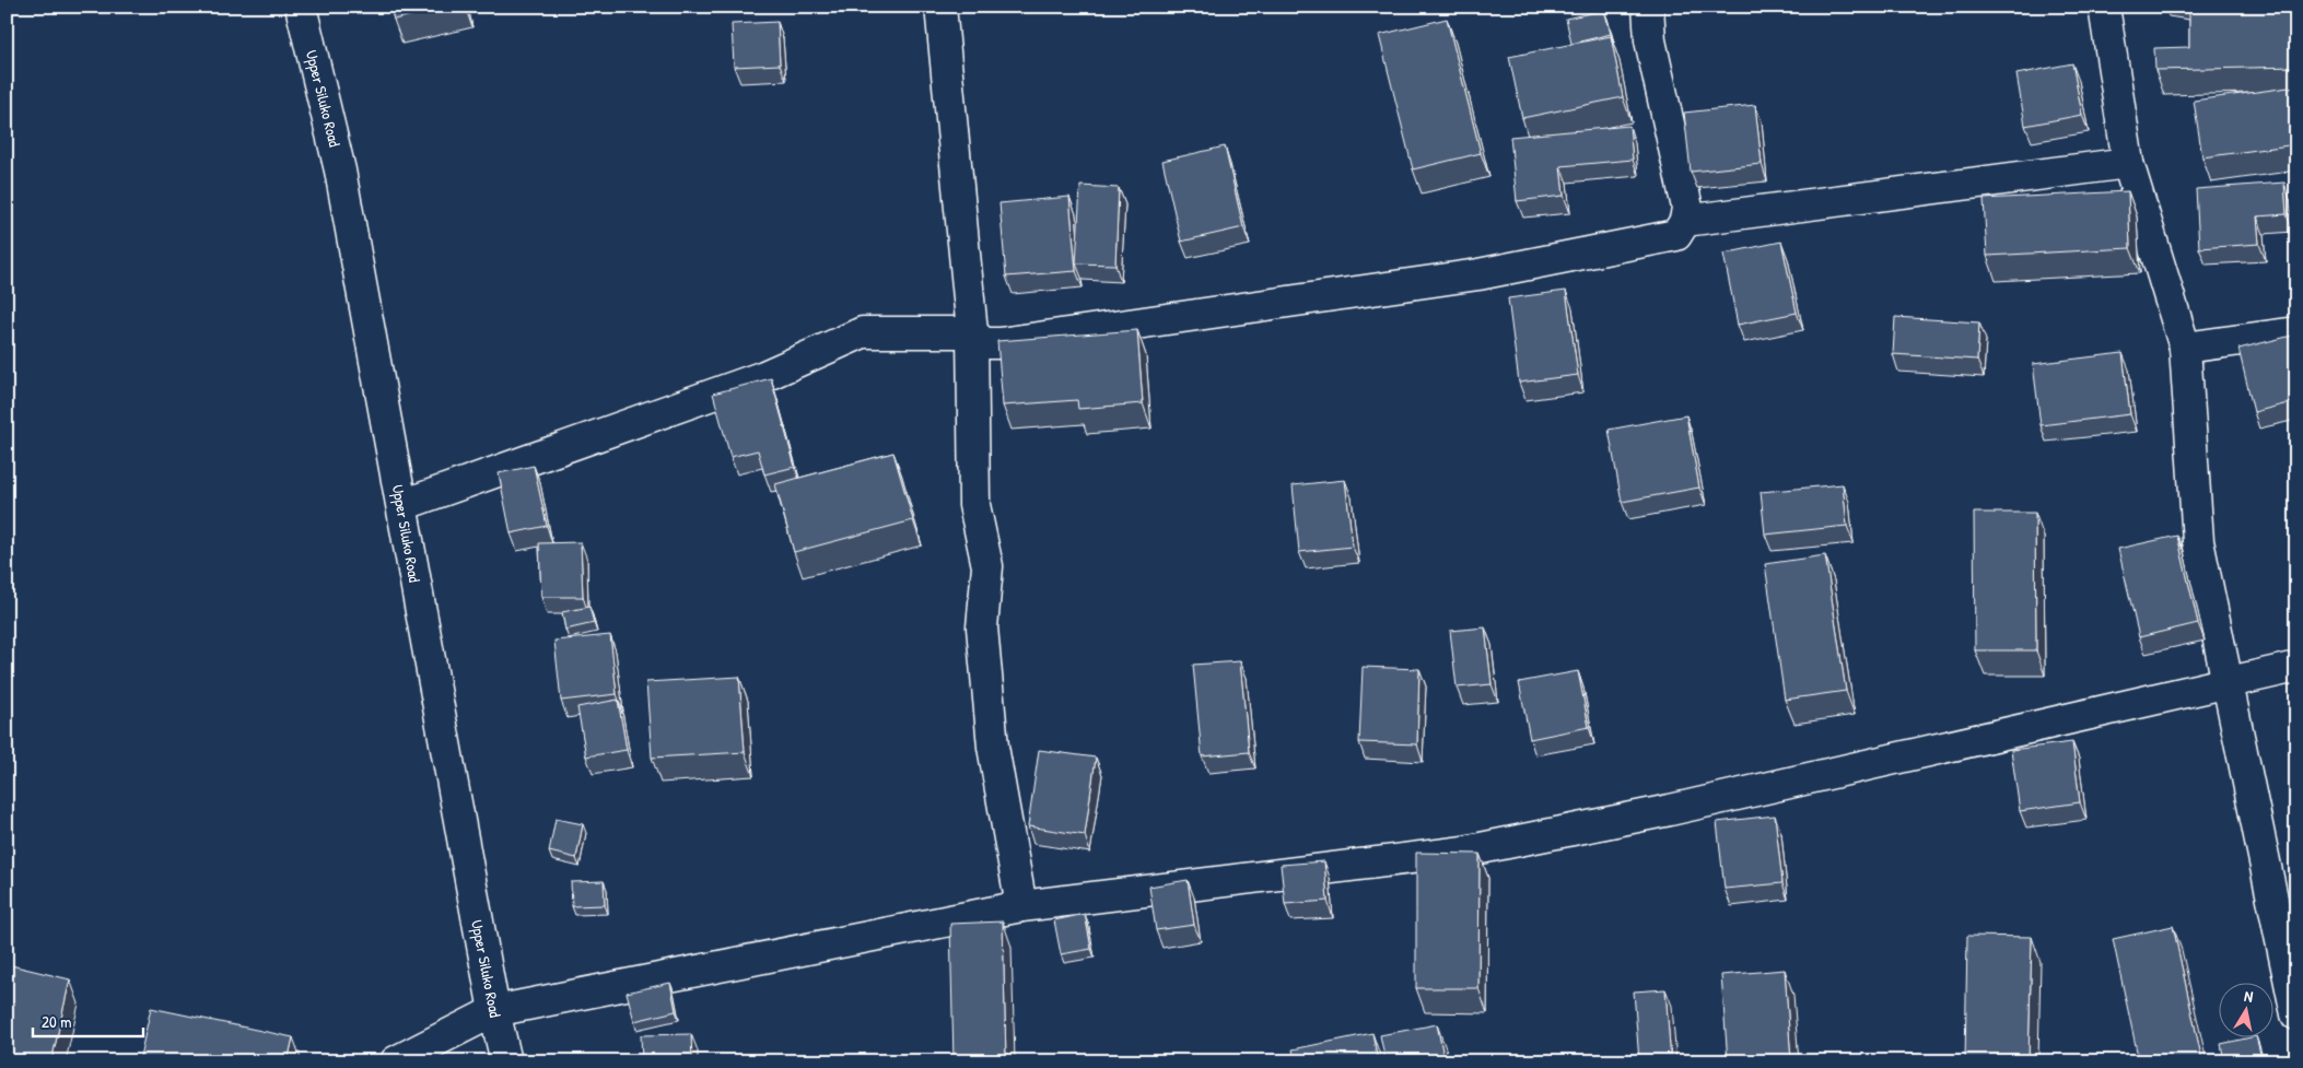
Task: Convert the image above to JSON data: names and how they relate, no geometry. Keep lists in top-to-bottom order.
{
  "streets": {
    "street": ["Upper Siluko Road"]
  },
  "scale_bar": "20 m",
  "north": "top"
}
